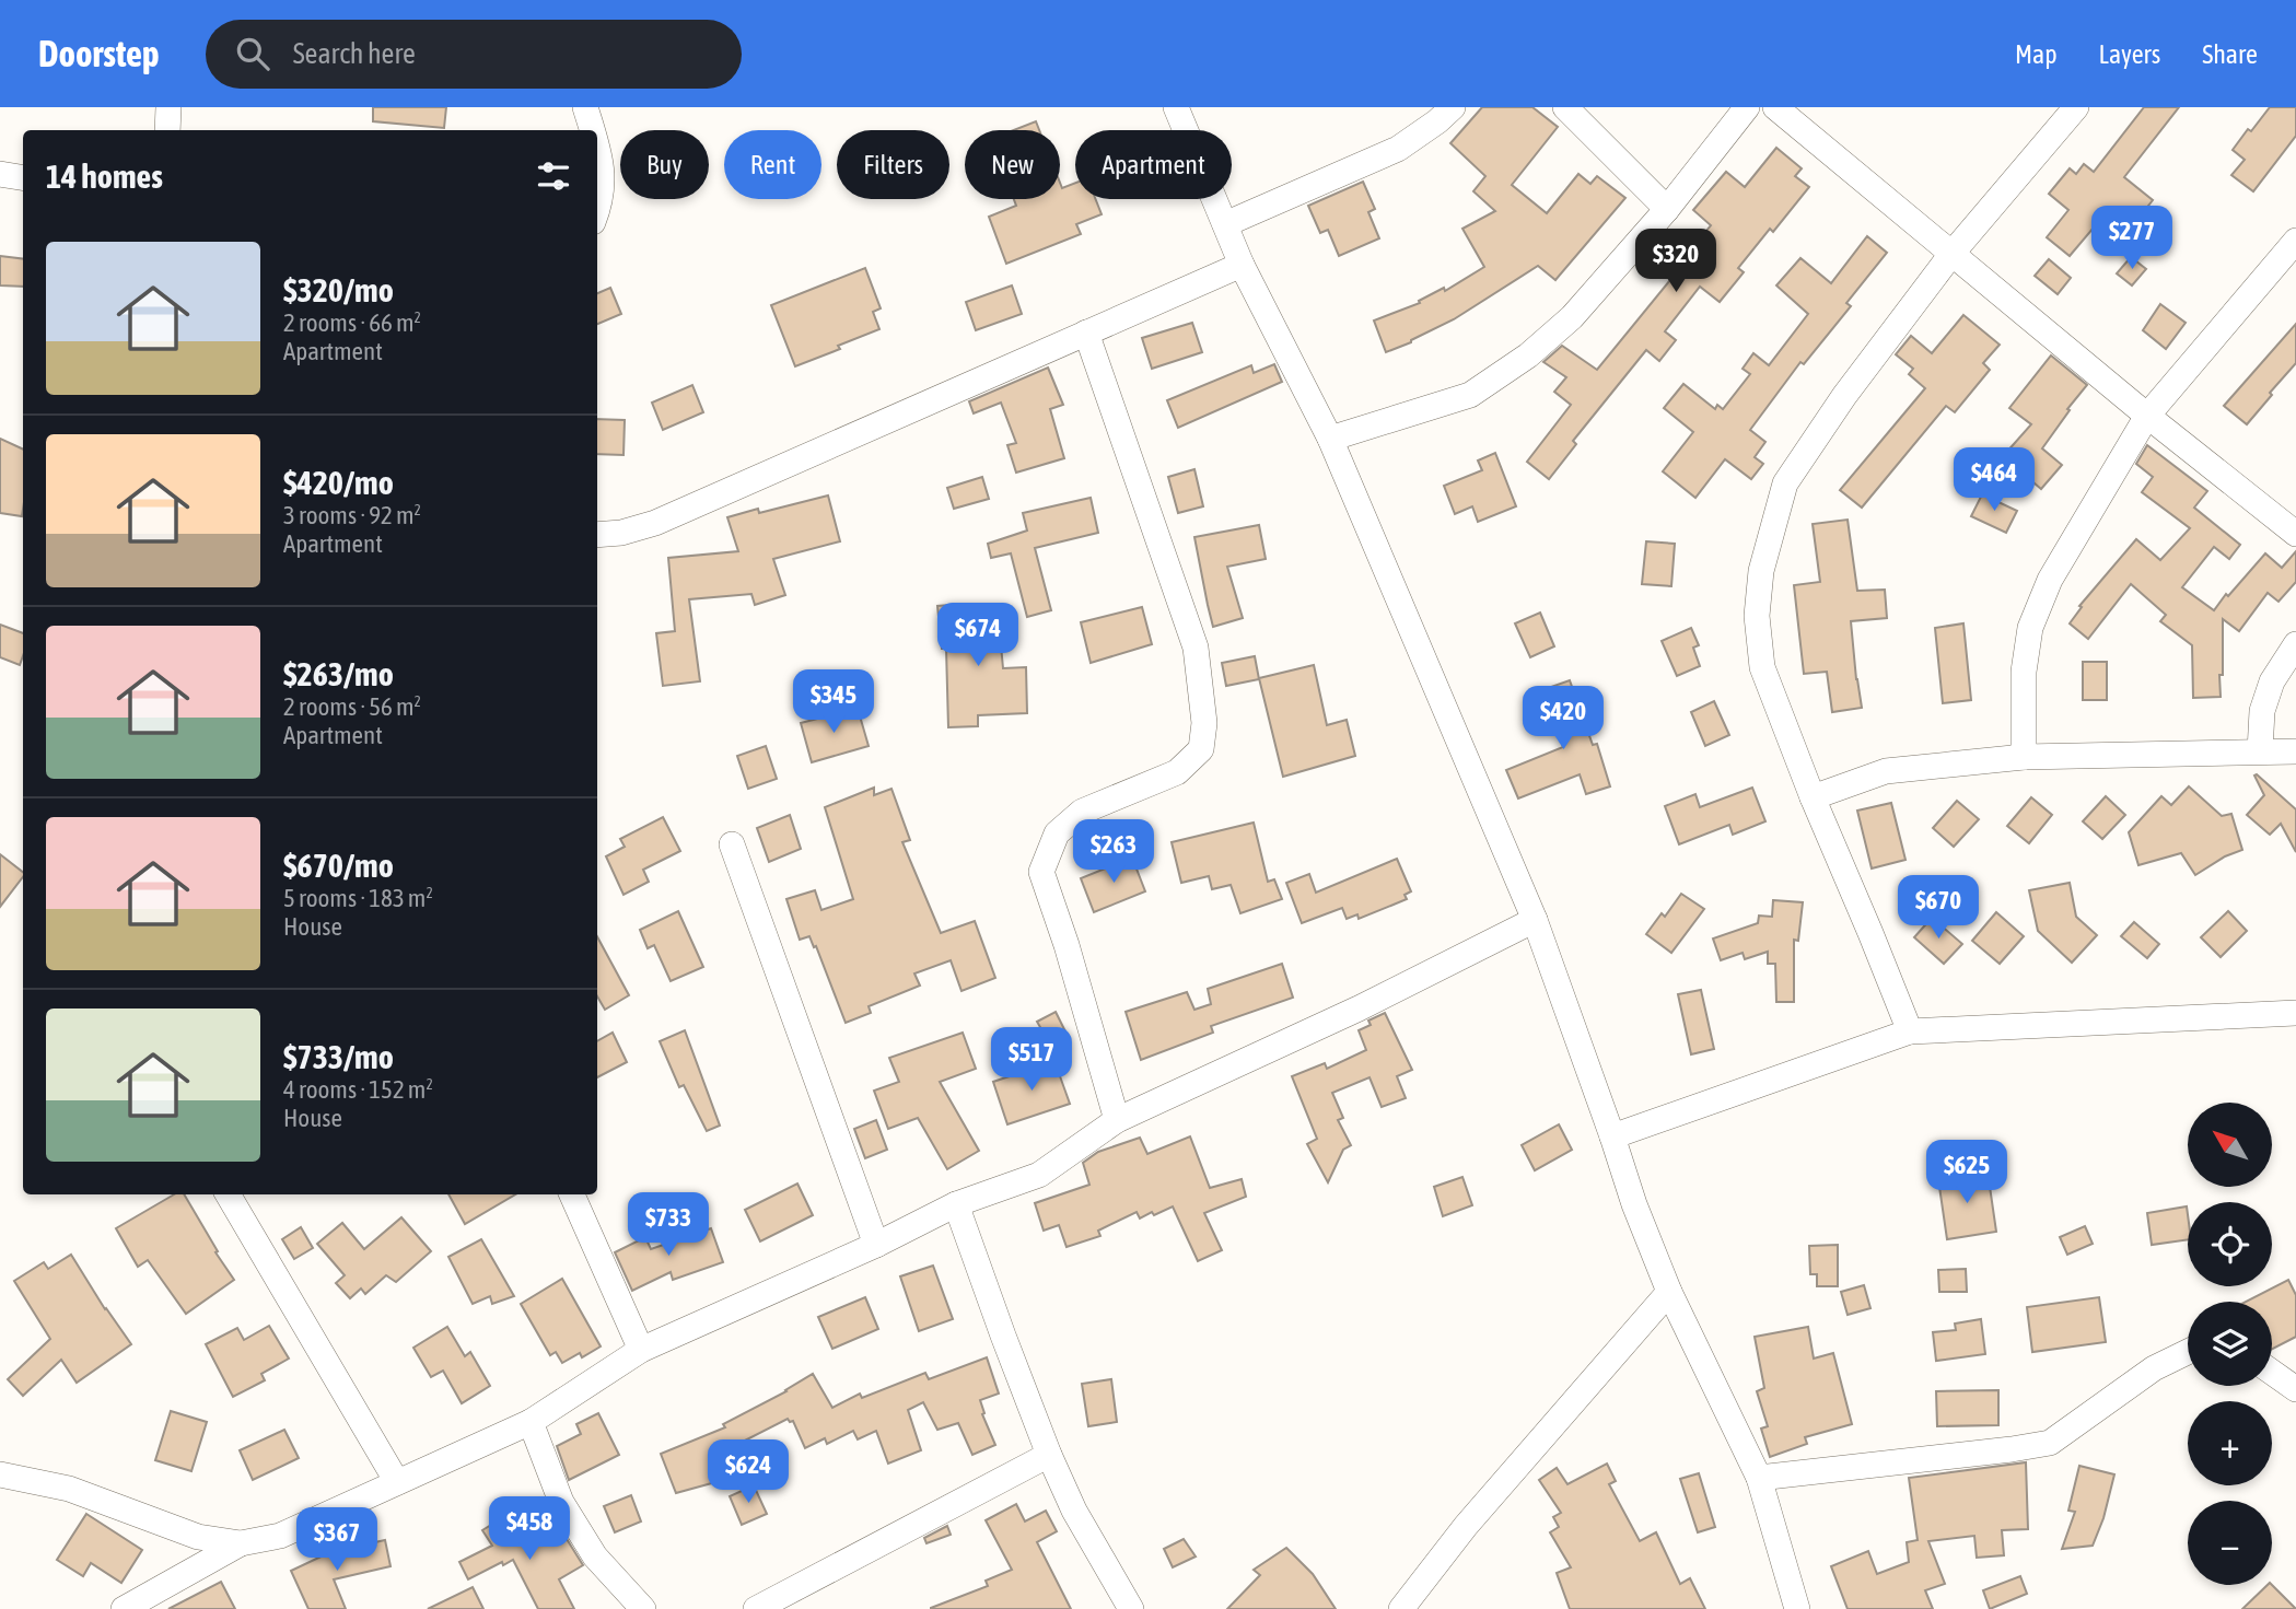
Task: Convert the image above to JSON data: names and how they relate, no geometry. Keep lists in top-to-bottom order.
{
  "north": "top left",
  "page": {
    "header": "Doorstep",
    "search": "Search here",
    "nav": ["Map", "Layers", "Share"],
    "chip": [
      "Buy",
      "Rent",
      "Filters",
      "New",
      "Apartment"
    ],
    "heading": "14 homes",
    "price": [
      "$277",
      "$320",
      "$464",
      "$674",
      "$345",
      "$420",
      "$263",
      "$670",
      "$517",
      "$625",
      "$733",
      "$624",
      "$458",
      "$367"
    ],
    "list": [
      {
        "name": "$320/mo",
        "note": "2 rooms · 66 m² · Apartment"
      },
      {
        "name": "$420/mo",
        "note": "3 rooms · 92 m² · Apartment"
      },
      {
        "name": "$263/mo",
        "note": "2 rooms · 56 m² · Apartment"
      },
      {
        "name": "$670/mo",
        "note": "5 rooms · 183 m² · House"
      },
      {
        "name": "$733/mo",
        "note": "4 rooms · 152 m² · House"
      }
    ],
    "map_buttons": ["+", "−"]
  }
}
